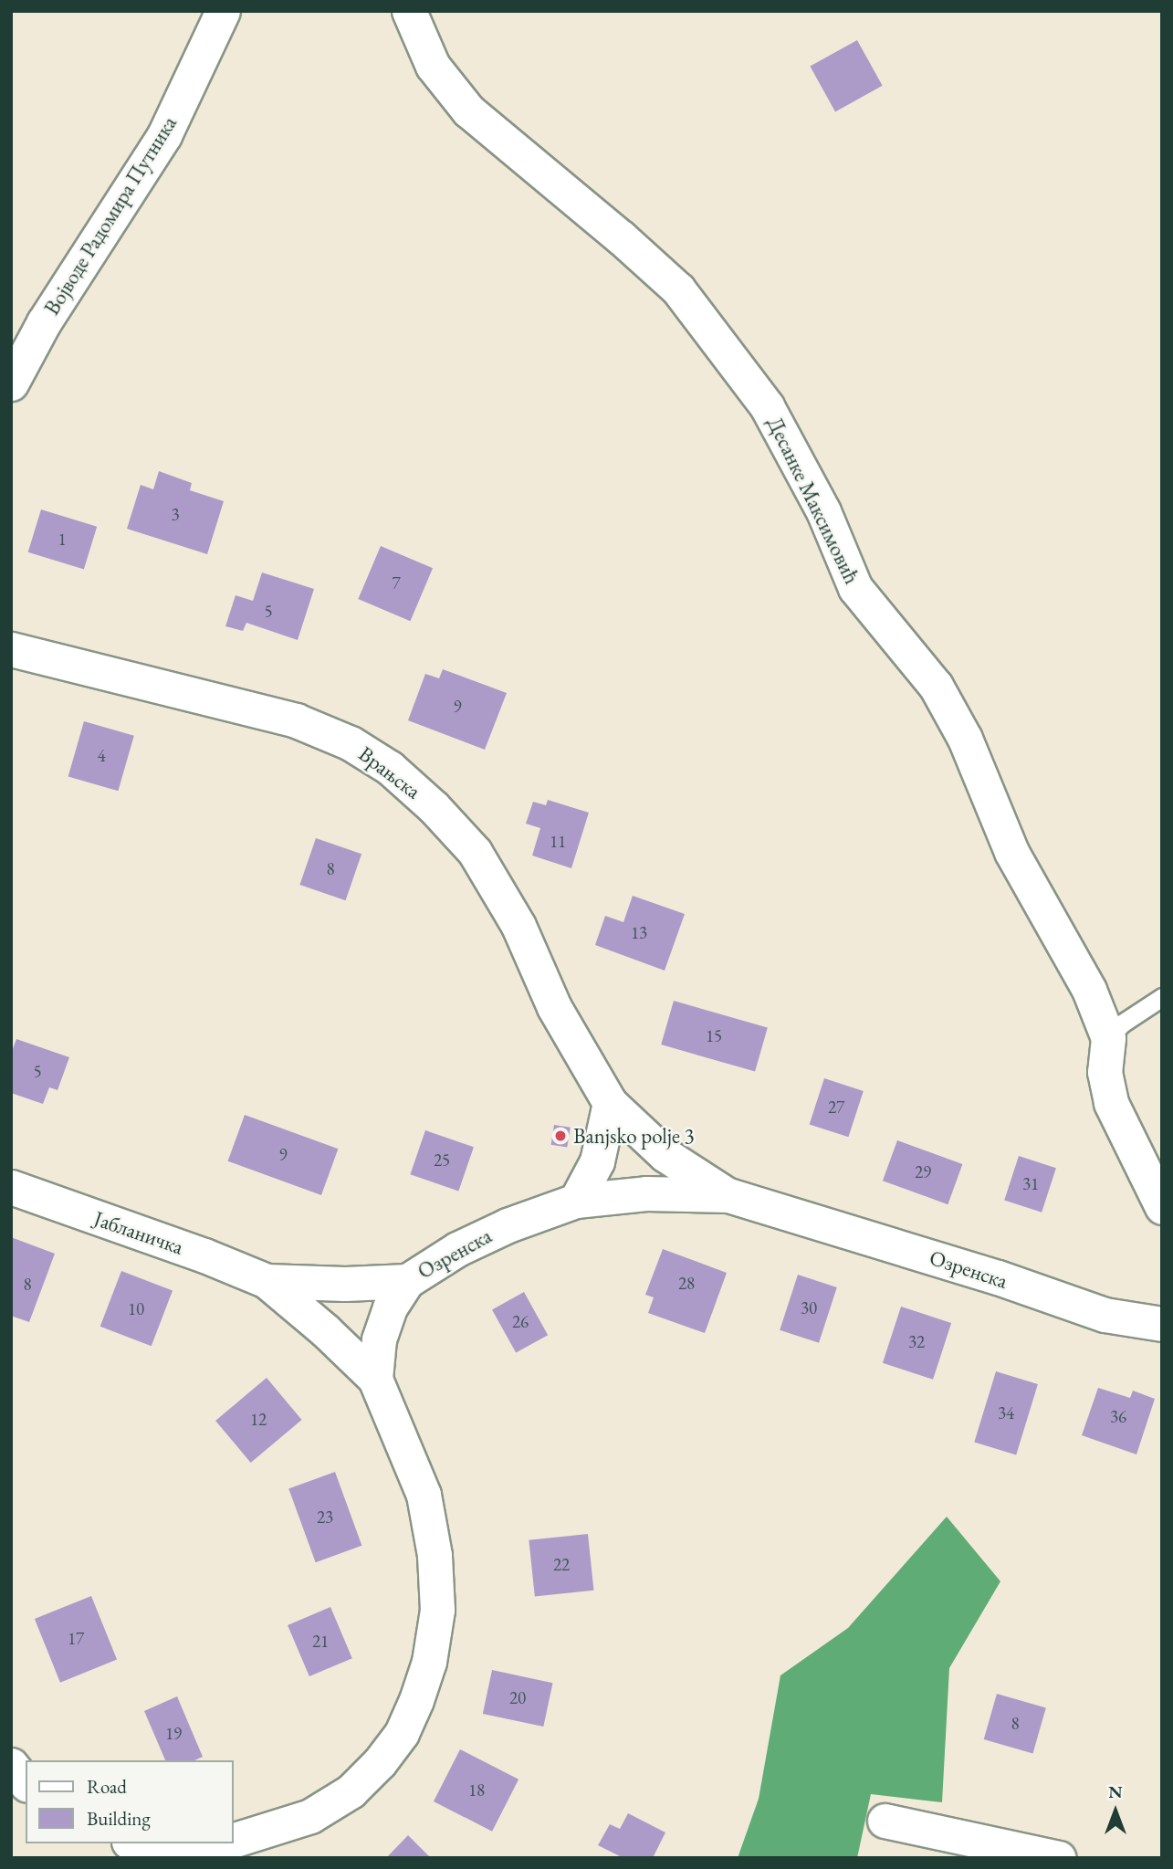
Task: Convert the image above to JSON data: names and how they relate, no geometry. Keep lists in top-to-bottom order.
{
  "streets": {
    "street": [
      "Војводе Радомира Путника",
      "Десанке Максимовић",
      "Врањска",
      "Јабланичка",
      "Озренска"
    ]
  },
  "crossings": [
    ["Врањска", "Озренска"]
  ],
  "places": ["Banjsko polje 3"],
  "house_numbers": [
    "3",
    "1",
    "7",
    "5",
    "9",
    "4",
    "11",
    "8",
    "13",
    "15",
    "5",
    "27",
    "9",
    "25",
    "29",
    "31",
    "28",
    "8",
    "30",
    "10",
    "26",
    "32",
    "34",
    "36",
    "12",
    "23",
    "22",
    "17",
    "21",
    "20",
    "8",
    "19",
    "18"
  ],
  "legend": ["Road", "Building"],
  "north": "top"
}
